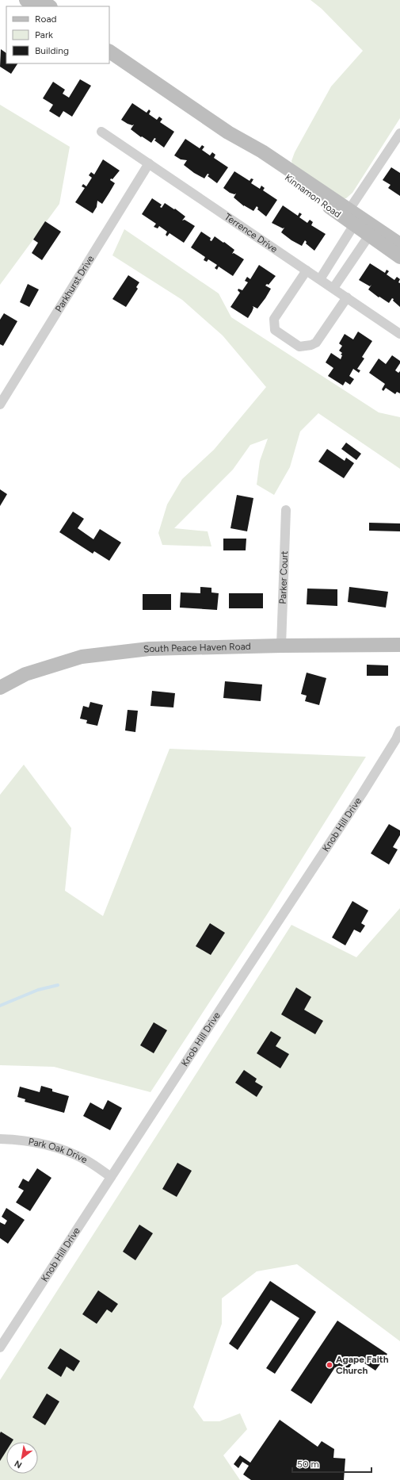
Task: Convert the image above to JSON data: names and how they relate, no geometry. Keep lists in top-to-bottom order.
{
  "streets": {
    "main road": ["Kinnamon Road", "South Peace Haven Road"],
    "street": [
      "Terrence Drive",
      "Parkhurst Drive",
      "Parker Court",
      "Knob Hill Drive",
      "Park Oak Drive"
    ]
  },
  "crossings": [
    ["Terrence Drive", "Parkhurst Drive"],
    ["Parker Court", "South Peace Haven Road"],
    ["Knob Hill Drive", "Park Oak Drive"]
  ],
  "places": ["Agape Faith Church"],
  "legend": ["Road", "Park", "Building"],
  "scale_bar": "50 m",
  "north": "bottom left"
}
